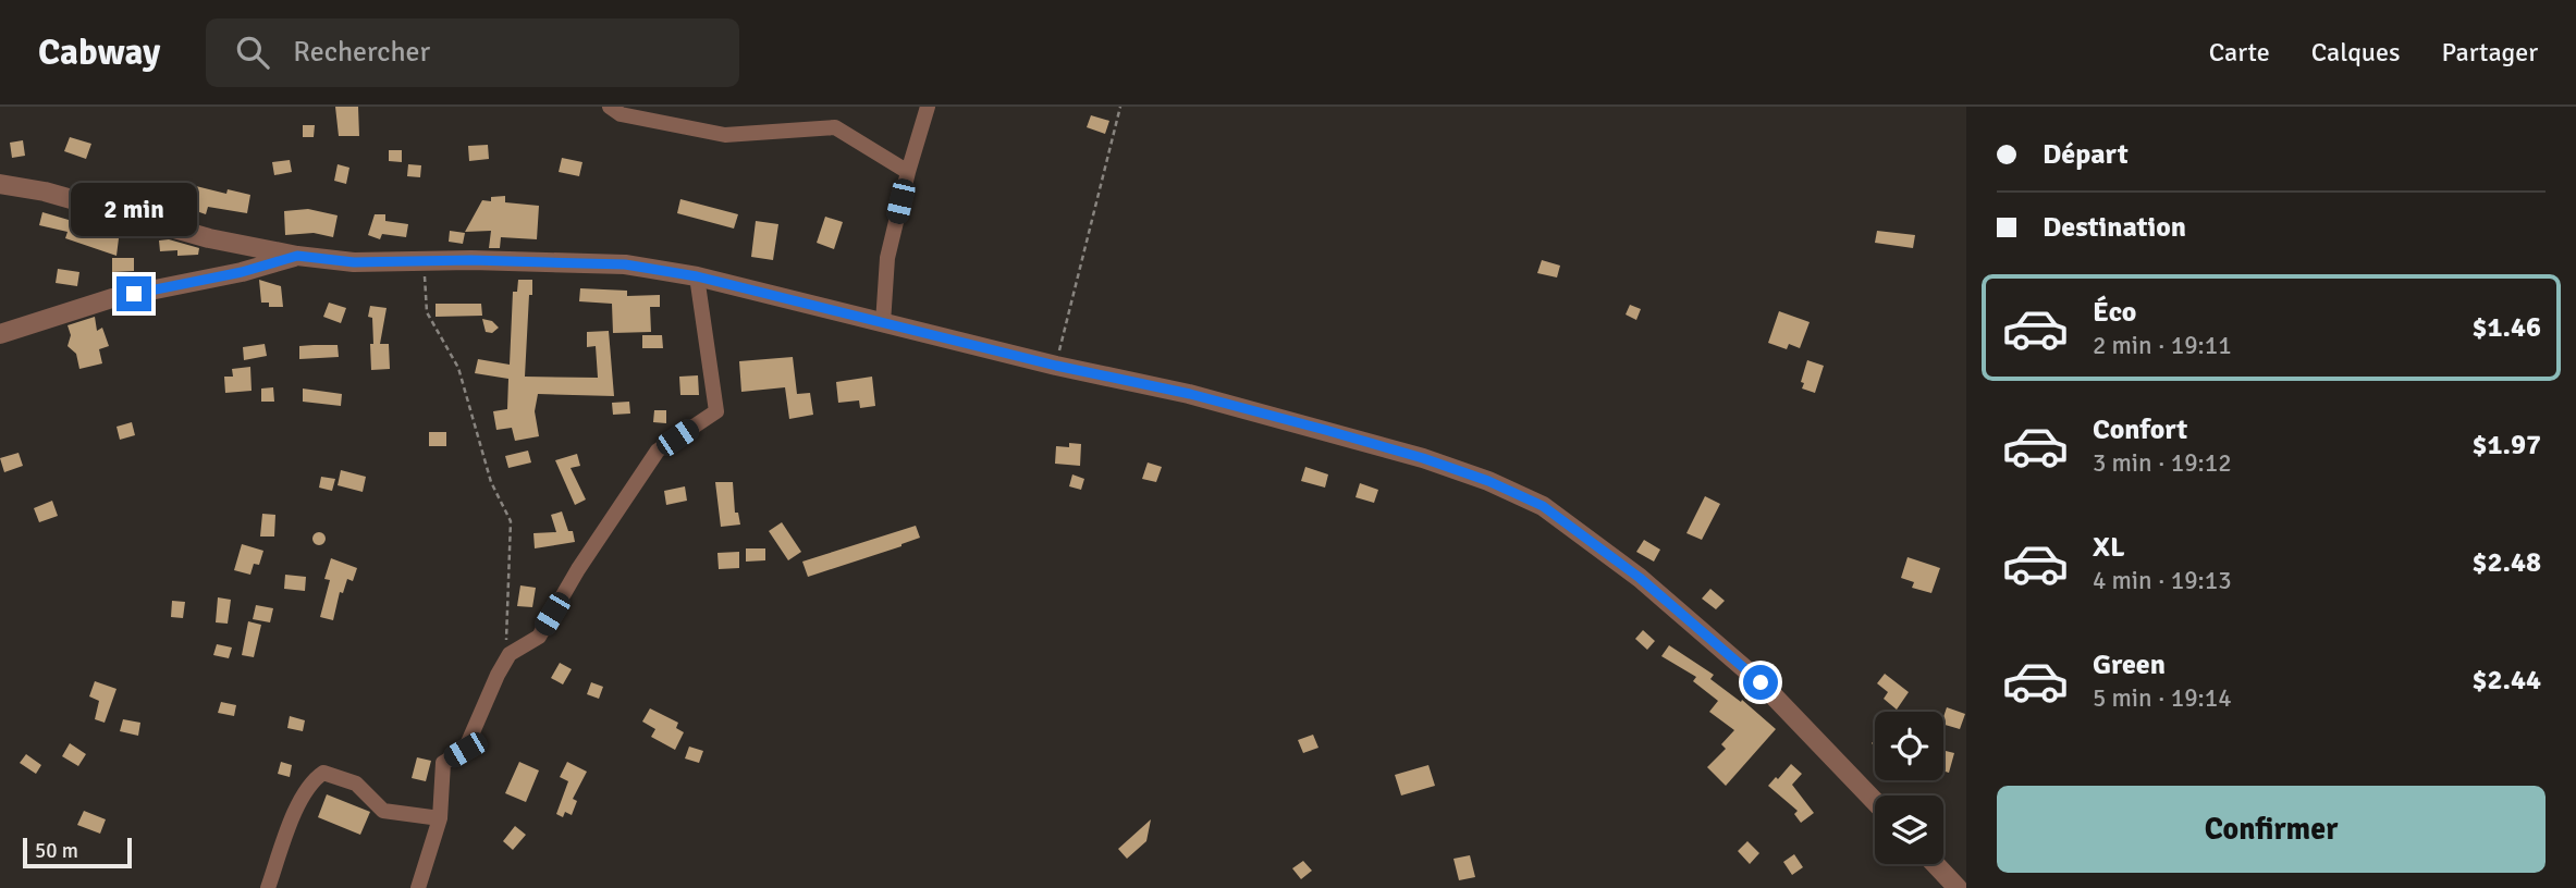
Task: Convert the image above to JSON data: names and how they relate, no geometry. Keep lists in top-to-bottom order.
{
  "scale_bar": "50 m",
  "page": {
    "header": "Cabway",
    "search": "Rechercher",
    "nav": ["Carte", "Calques", "Partager"],
    "banner": ["Départ", "Destination"],
    "bubble": "2 min",
    "list": [
      {
        "name": "Éco",
        "note": "2 min · 19:11",
        "value": "$1.46"
      },
      {
        "name": "Confort",
        "note": "3 min · 19:12",
        "value": "$1.97"
      },
      {
        "name": "XL",
        "note": "4 min · 19:13",
        "value": "$2.48"
      },
      {
        "name": "Green",
        "note": "5 min · 19:14",
        "value": "$2.44"
      }
    ],
    "buttons": "Confirmer",
    "scale": "50 m"
  }
}
